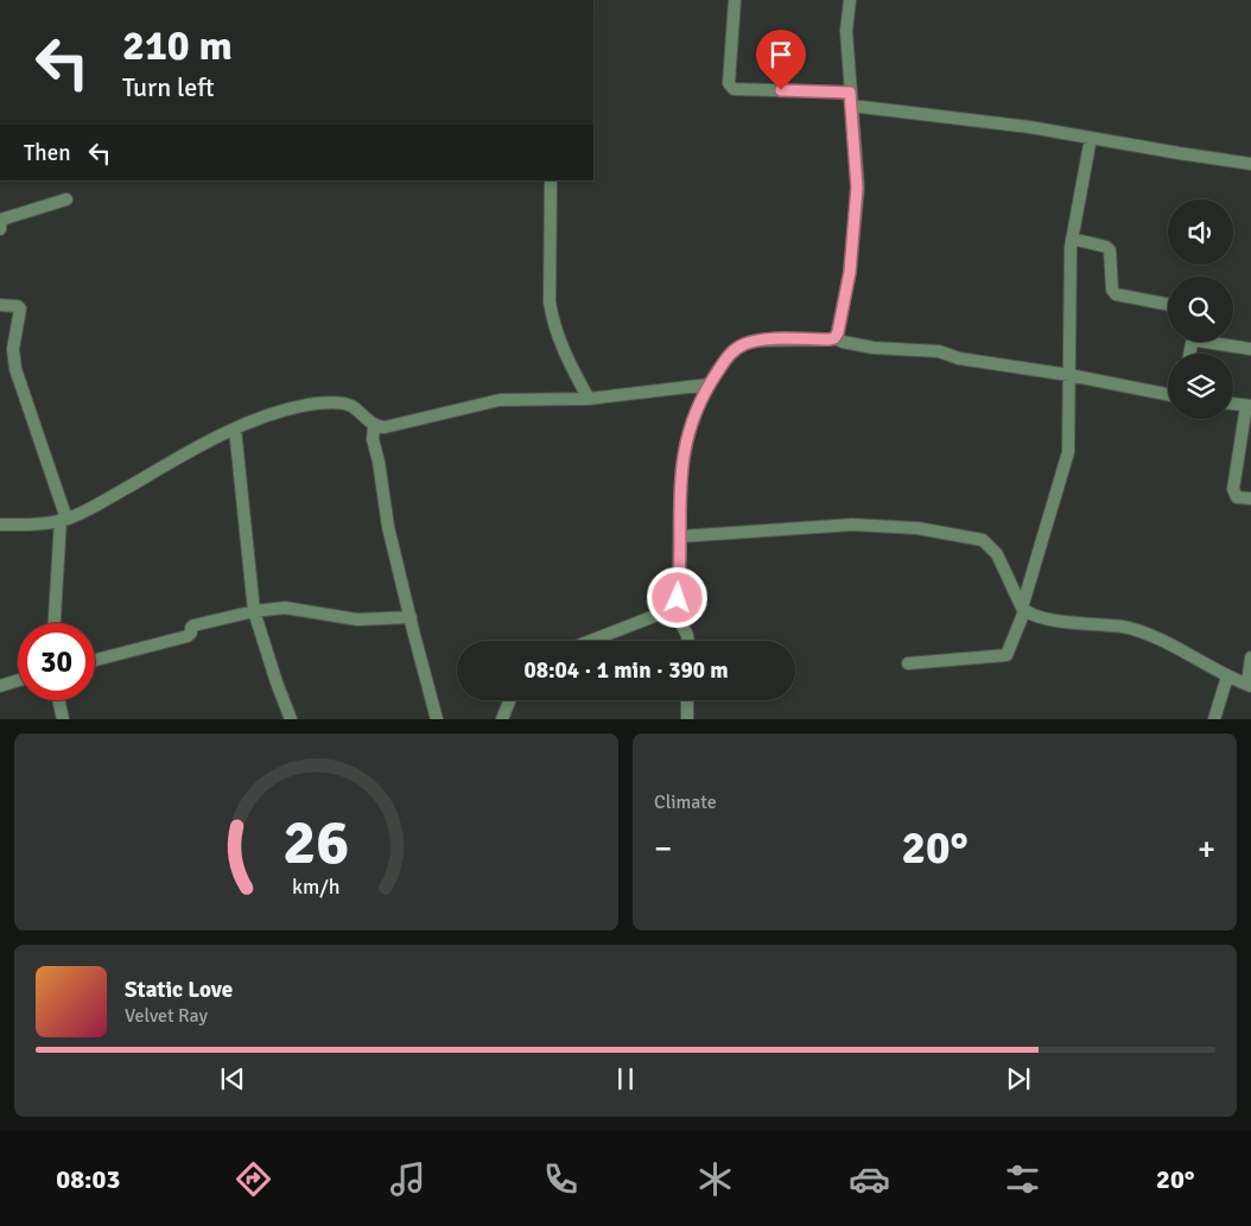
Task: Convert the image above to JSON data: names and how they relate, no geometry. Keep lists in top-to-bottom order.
{
  "page": {
    "turn": ["210 m", "Turn left"],
    "then": "Then",
    "limit": "30",
    "trip": "08:04 · 1 min · 390 m",
    "tile": "Climate",
    "heat": ["−", "20°", "+"],
    "song": ["Static Love", "Velvet Ray"],
    "tabs": ["08:03", "20°"],
    "gauge": ["26", "km/h"]
  }
}
